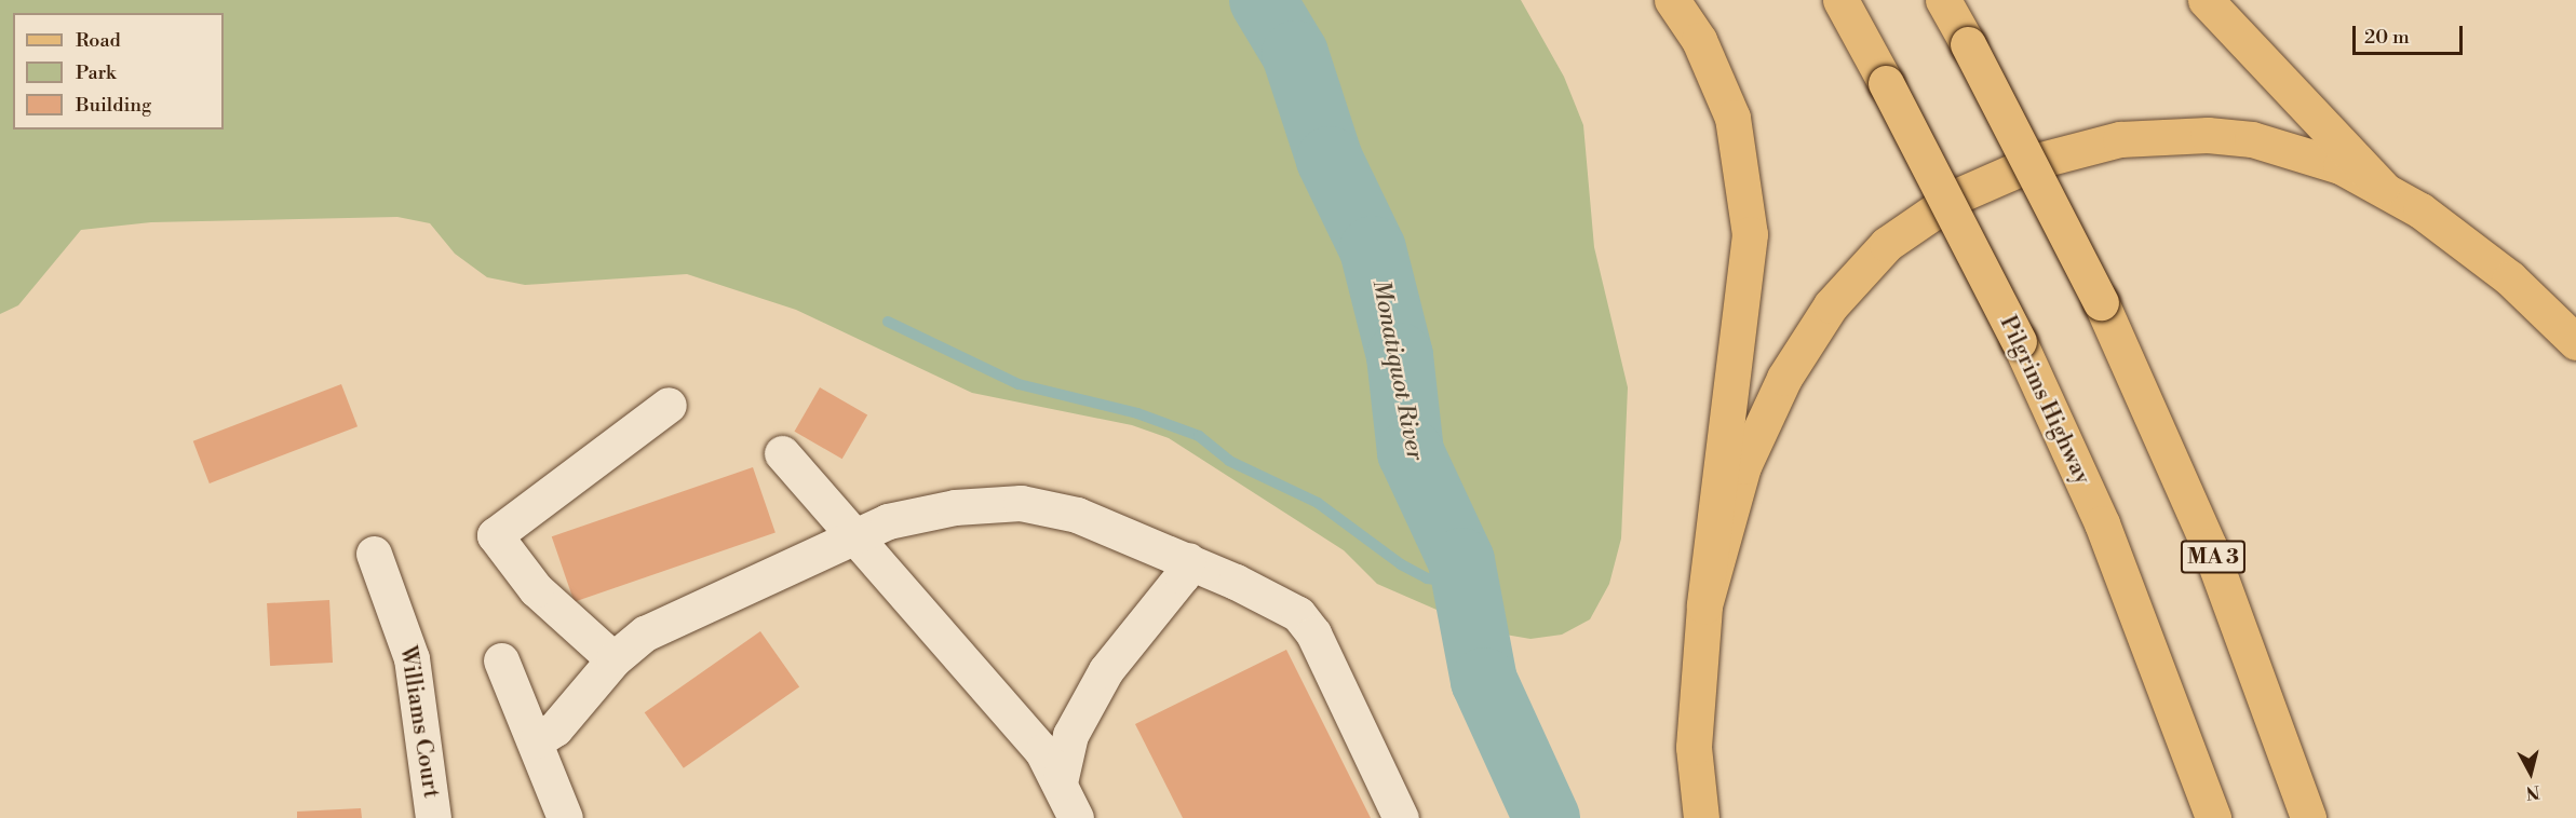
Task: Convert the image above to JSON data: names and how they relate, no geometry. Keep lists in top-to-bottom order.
{
  "streets": {
    "main road": ["Pilgrims Highway", "MA 3"],
    "street": ["Williams Court"]
  },
  "water": ["Monatiquot River"],
  "legend": ["Road", "Park", "Building"],
  "scale_bar": "20 m",
  "north": "bottom"
}
